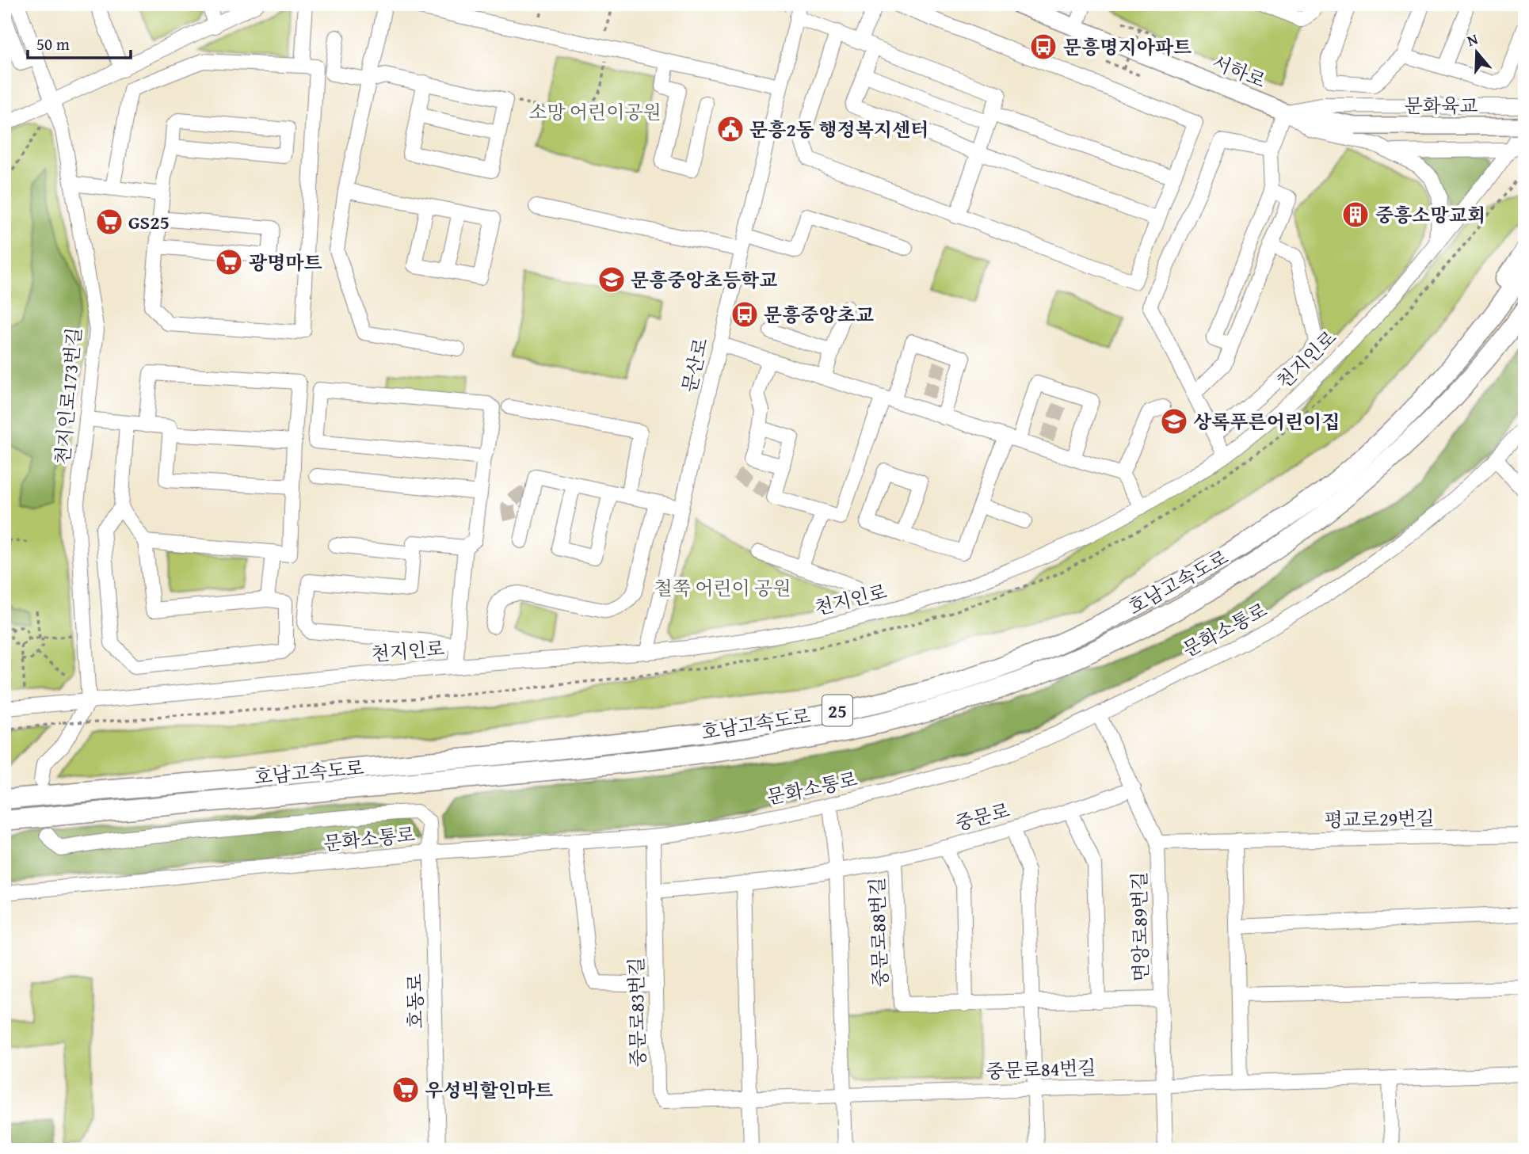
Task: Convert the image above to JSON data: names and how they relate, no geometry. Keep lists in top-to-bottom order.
{
  "streets": {
    "highway": ["호남고속도로", "25"],
    "main road": ["서하로", "문화육교"],
    "street": [
      "천지인로",
      "문산로",
      "천지인로173번길",
      "문화소통로",
      "중문로",
      "평교로29번길",
      "면앙로89번길",
      "중문로88번길",
      "호동로",
      "중문로83번길",
      "중문로84번길"
    ]
  },
  "crossings": [
    ["서하로", "문화육교"],
    ["문화육교", "천지인로"],
    ["천지인로", "문산로"],
    ["천지인로", "천지인로173번길"],
    ["문화소통로", "면앙로89번길"],
    ["문화소통로", "호동로"],
    ["문화소통로", "중문로83번길"],
    ["중문로", "면앙로89번길"],
    ["중문로", "중문로88번길"],
    ["중문로", "중문로83번길"],
    ["평교로29번길", "면앙로89번길"],
    ["면앙로89번길", "중문로88번길"],
    ["면앙로89번길", "중문로84번길"],
    ["중문로83번길", "중문로84번길"]
  ],
  "parks": ["소망 어린이공원", "철쭉 어린이 공원"],
  "places": {
    "bus stop": ["문흥명지아파트", "문흥중앙초교"],
    "public building": ["문흥2동 행정복지센터"],
    "building": ["중흥소망교회"],
    "supermarket": ["GS25", "광명마트", "우성빅할인마트"],
    "school or university": ["문흥중앙초등학교", "상록푸른어린이집"]
  },
  "scale_bar": "50 m",
  "north": "top"
}
